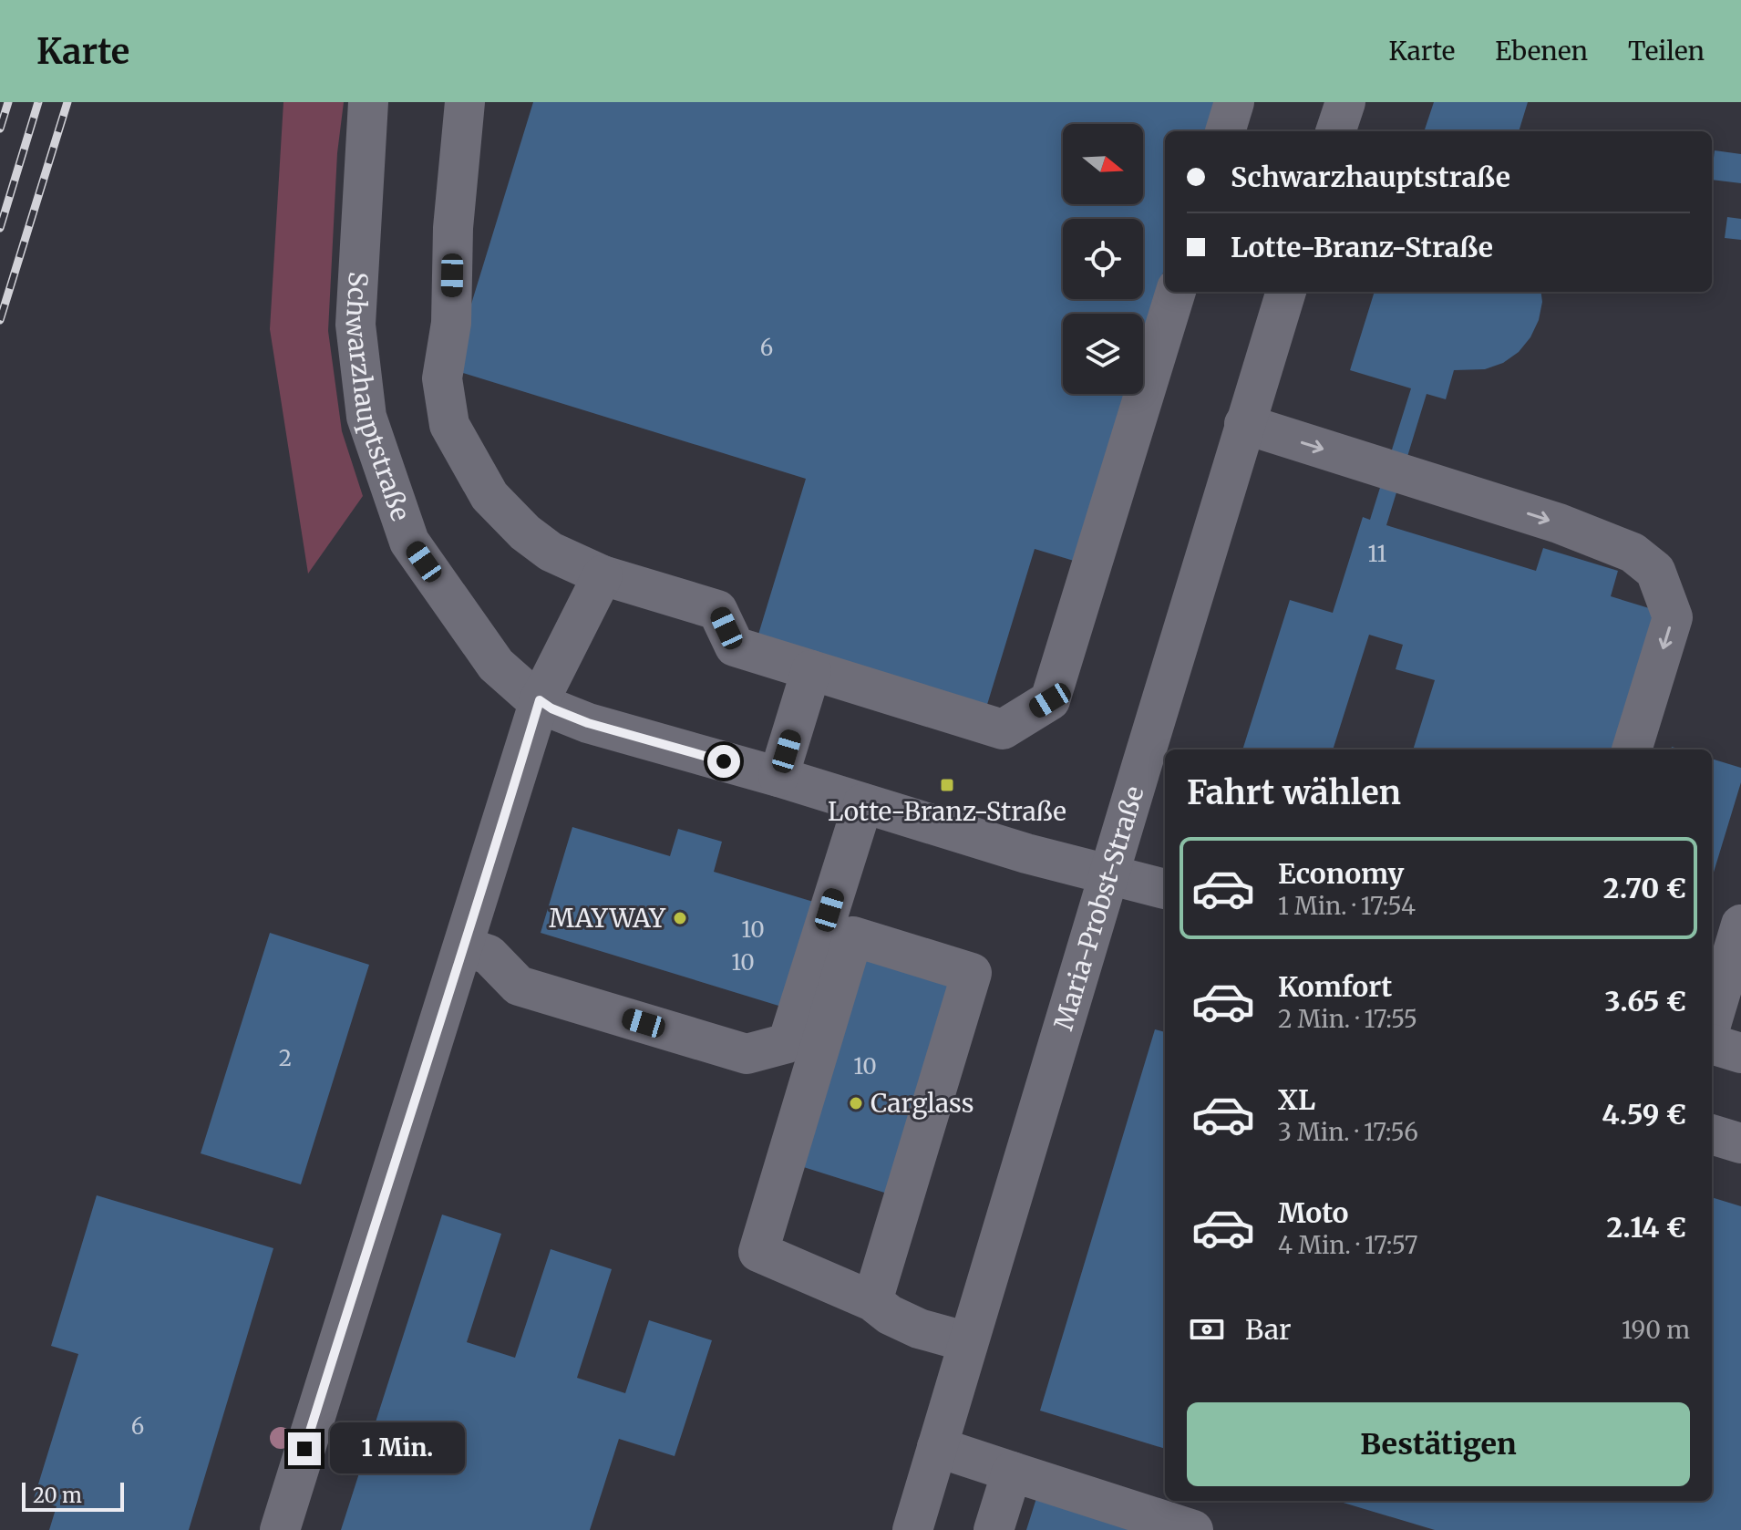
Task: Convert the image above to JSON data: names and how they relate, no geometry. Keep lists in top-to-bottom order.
{
  "streets": {
    "street": ["Schwarzhauptstraße", "Maria-Probst-Straße"]
  },
  "crossings": [
    ["Schwarzhauptstraße", "Maria-Probst-Straße"]
  ],
  "places": {
    "transit": ["Lotte-Branz-Straße"],
    "other": ["MAYWAY", "Carglass"]
  },
  "house_numbers": [
    "6",
    "11",
    "10",
    "10",
    "2",
    "10",
    "6"
  ],
  "scale_bar": "20 m",
  "north": "right",
  "page": {
    "header": "Karte",
    "nav": ["Karte", "Ebenen", "Teilen"],
    "banner": ["Schwarzhauptstraße", "Lotte-Branz-Straße"],
    "heading": "Fahrt wählen",
    "list": [
      {
        "name": "Economy",
        "note": "1 Min. · 17:54",
        "value": "2.70 €"
      },
      {
        "name": "Komfort",
        "note": "2 Min. · 17:55",
        "value": "3.65 €"
      },
      {
        "name": "XL",
        "note": "3 Min. · 17:56",
        "value": "4.59 €"
      },
      {
        "name": "Moto",
        "note": "4 Min. · 17:57",
        "value": "2.14 €"
      }
    ],
    "pay": ["Bar", "190 m"],
    "buttons": "Bestätigen",
    "bubble": "1 Min.",
    "scale": "20 m"
  }
}
